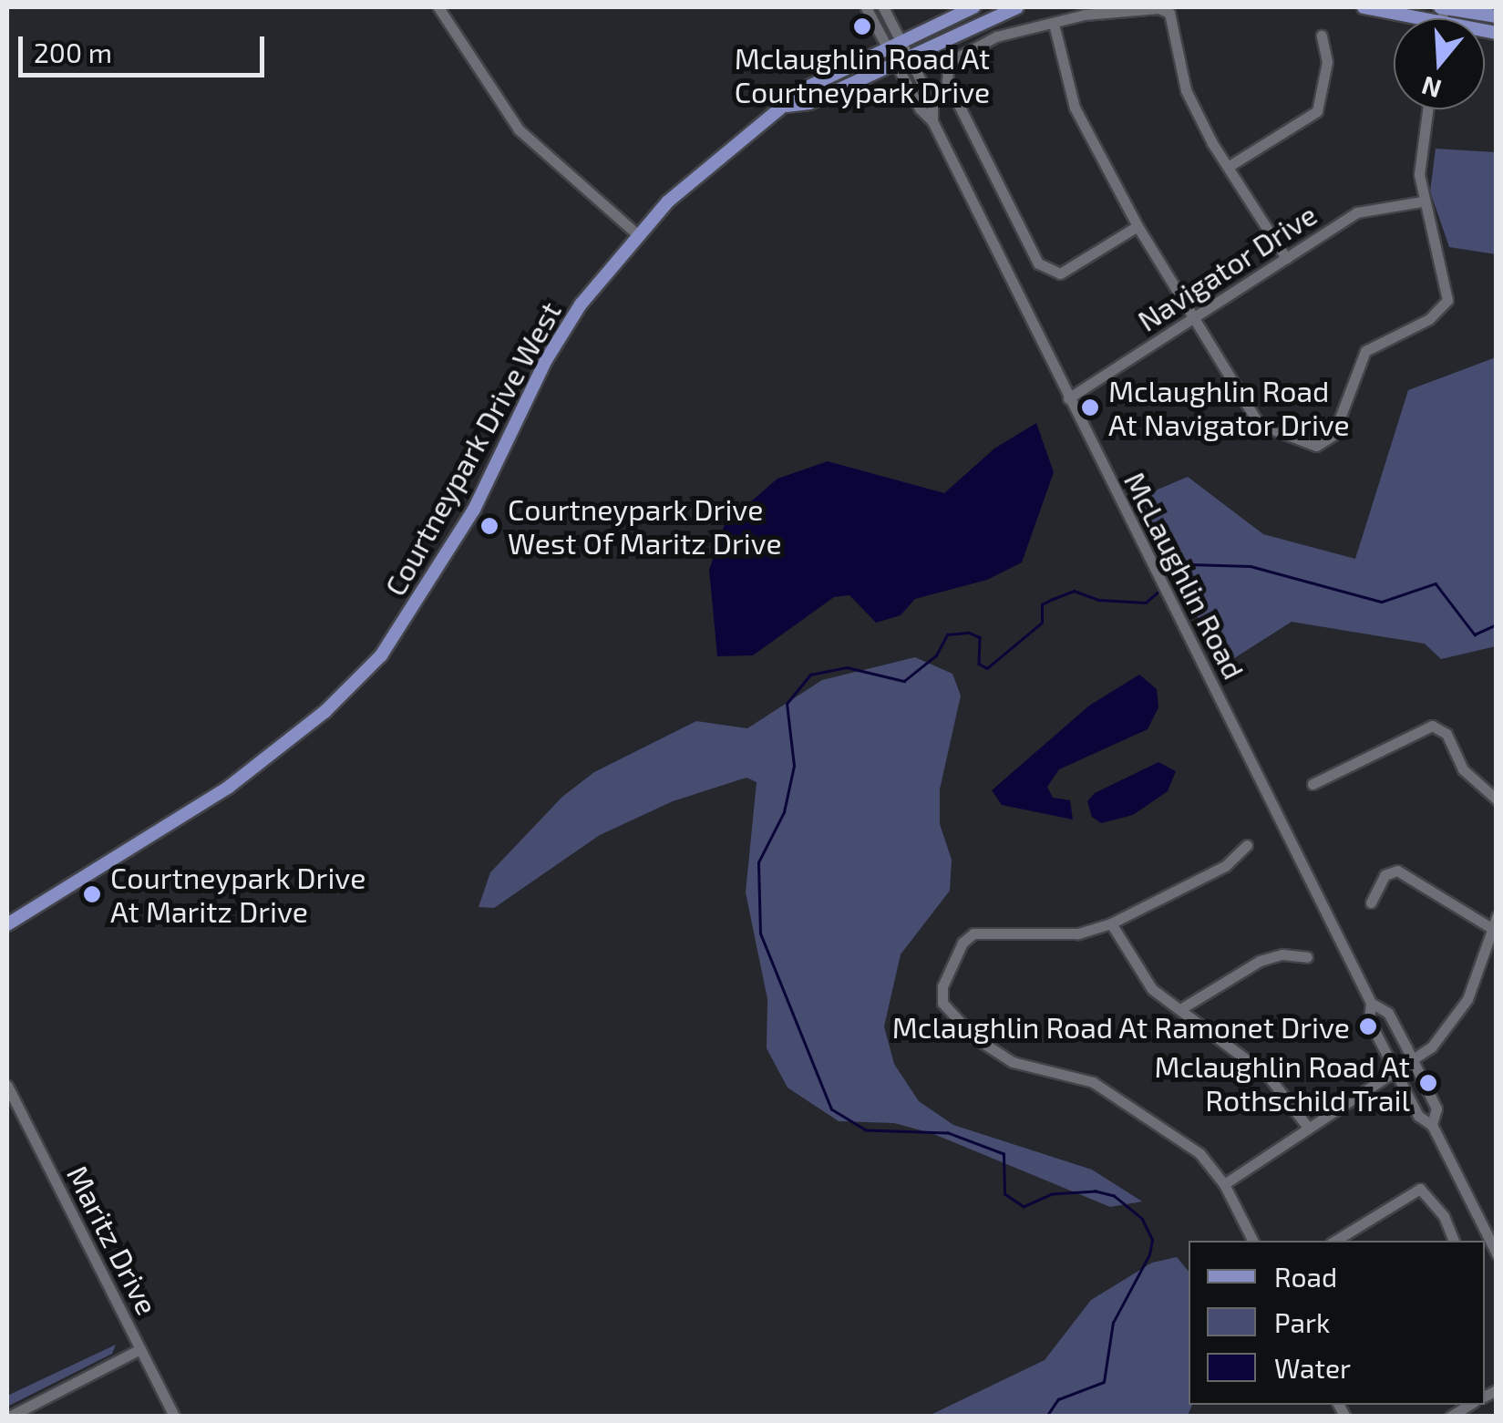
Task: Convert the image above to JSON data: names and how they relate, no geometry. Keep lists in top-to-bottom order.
{
  "streets": {
    "main road": ["Courtneypark Drive West"],
    "street": ["Navigator Drive", "McLaughlin Road", "Maritz Drive"]
  },
  "crossings": [
    ["Navigator Drive", "McLaughlin Road"],
    ["Courtneypark Drive West", "McLaughlin Road"]
  ],
  "places": [
    "Mclaughlin Road At Courtneypark Drive",
    "Mclaughlin Road At Navigator Drive",
    "Courtneypark Drive West Of Maritz Drive",
    "Courtneypark Drive At Maritz Drive",
    "Mclaughlin Road At Ramonet Drive",
    "Mclaughlin Road At Rothschild Trail"
  ],
  "legend": ["Road", "Park", "Water"],
  "scale_bar": "200 m",
  "north": "bottom"
}
